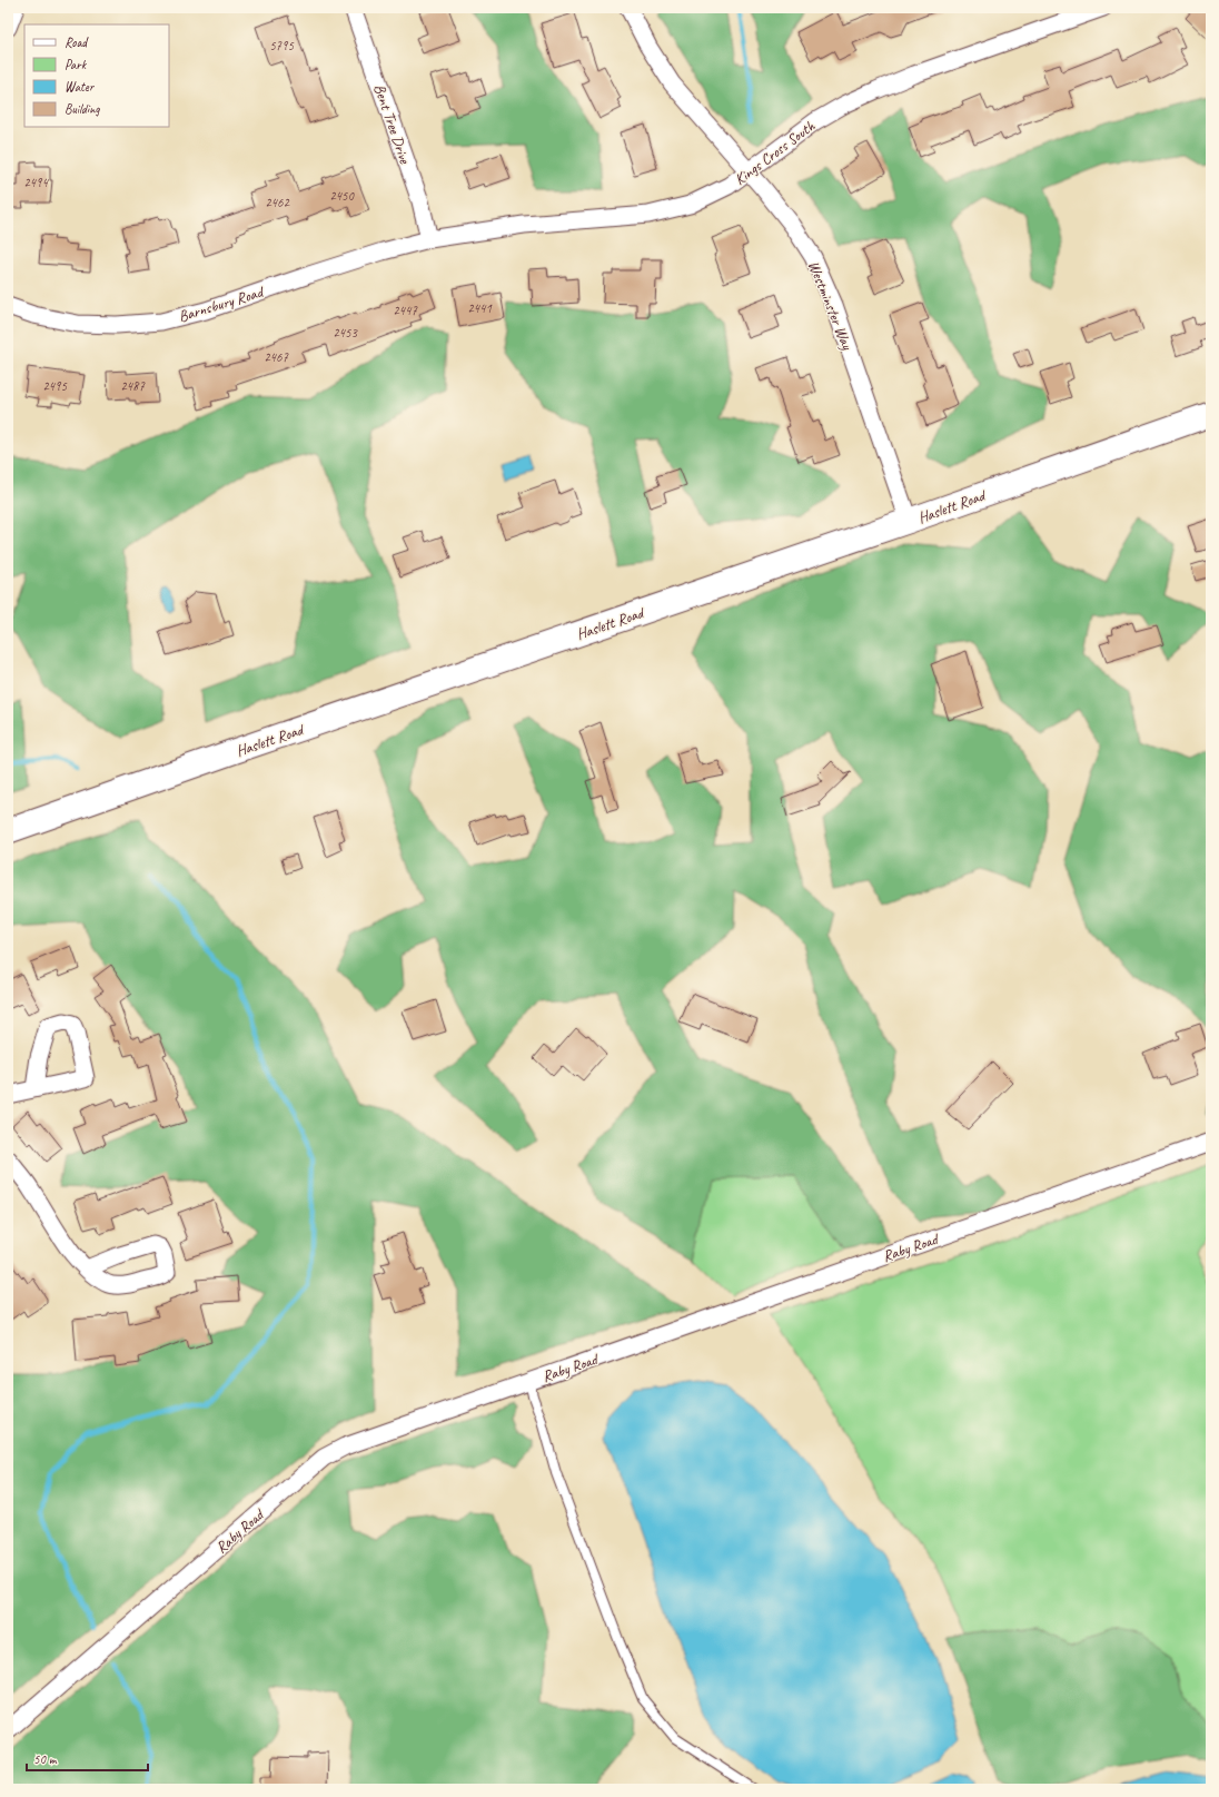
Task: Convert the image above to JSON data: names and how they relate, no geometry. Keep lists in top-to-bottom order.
{
  "streets": {
    "main road": ["Haslett Road"],
    "street": [
      "Bent Tree Drive",
      "Kings Cross South",
      "Barnsbury Road",
      "Westminster Way",
      "Raby Road"
    ]
  },
  "crossings": [
    ["Bent Tree Drive", "Kings Cross South"],
    ["Bent Tree Drive", "Barnsbury Road"],
    ["Kings Cross South", "Barnsbury Road"],
    ["Kings Cross South", "Westminster Way"],
    ["Westminster Way", "Haslett Road"]
  ],
  "house_numbers": [
    "5795",
    "2494",
    "2450",
    "2462",
    "2441",
    "2447",
    "2453",
    "2467",
    "2495",
    "2487"
  ],
  "legend": [
    "Road",
    "Park",
    "Water",
    "Building"
  ],
  "scale_bar": "50 m"
}
